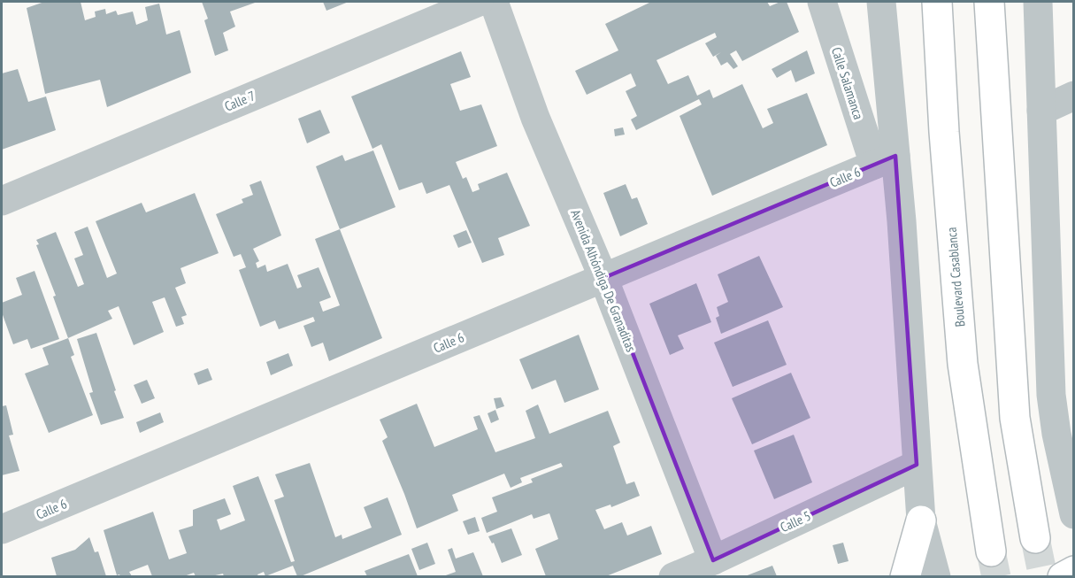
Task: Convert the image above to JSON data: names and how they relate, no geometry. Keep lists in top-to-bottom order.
{
  "streets": {
    "main road": ["Boulevard Casablanca"],
    "street": [
      "Calle Salamanca",
      "Calle 7",
      "Calle 6",
      "Avenida Alhóndiga De Granaditas",
      "Calle 5"
    ]
  },
  "crossings": [
    ["Calle Salamanca", "Calle 6"],
    ["Calle 6", "Avenida Alhóndiga De Granaditas"],
    ["Avenida Alhóndiga De Granaditas", "Calle 5"]
  ]
}
